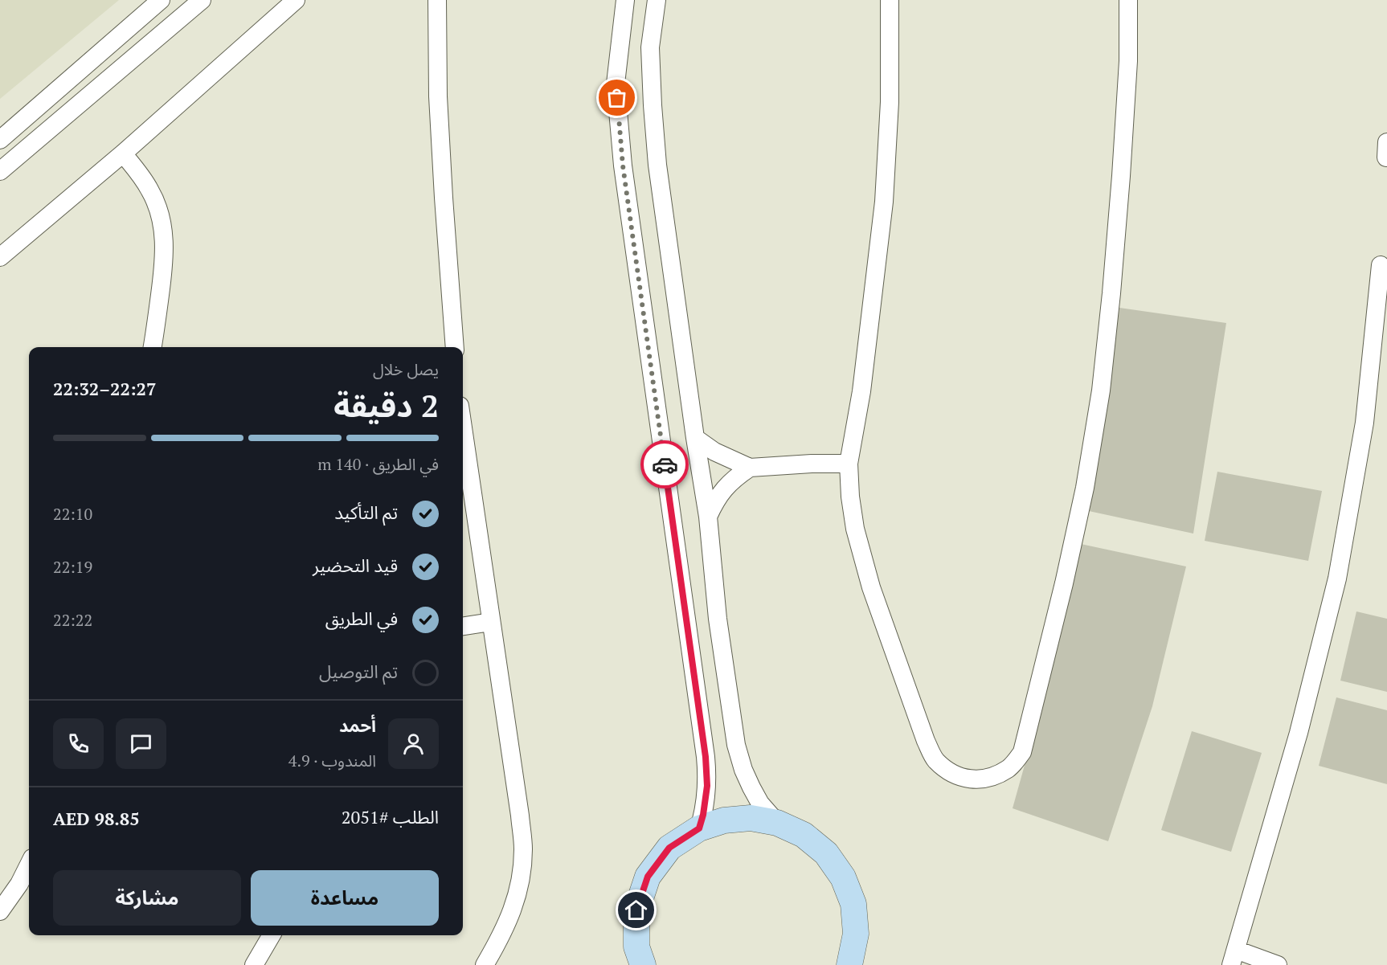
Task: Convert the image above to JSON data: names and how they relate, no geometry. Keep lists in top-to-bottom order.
{
  "page": {
    "heading": ["2 دقيقة", "يصل خلال", "22:27–22:32"],
    "panel": [
      "أحمد",
      "المندوب · 4.9",
      "الطلب #2051",
      "AED 98.85"
    ],
    "bar": "في الطريق · 140 m",
    "list": [
      ["تم التأكيد", "22:10"],
      ["قيد التحضير", "22:19"],
      ["في الطريق", "22:22"],
      "تم التوصيل"
    ],
    "buttons": ["مساعدة", "مشاركة"]
  }
}
